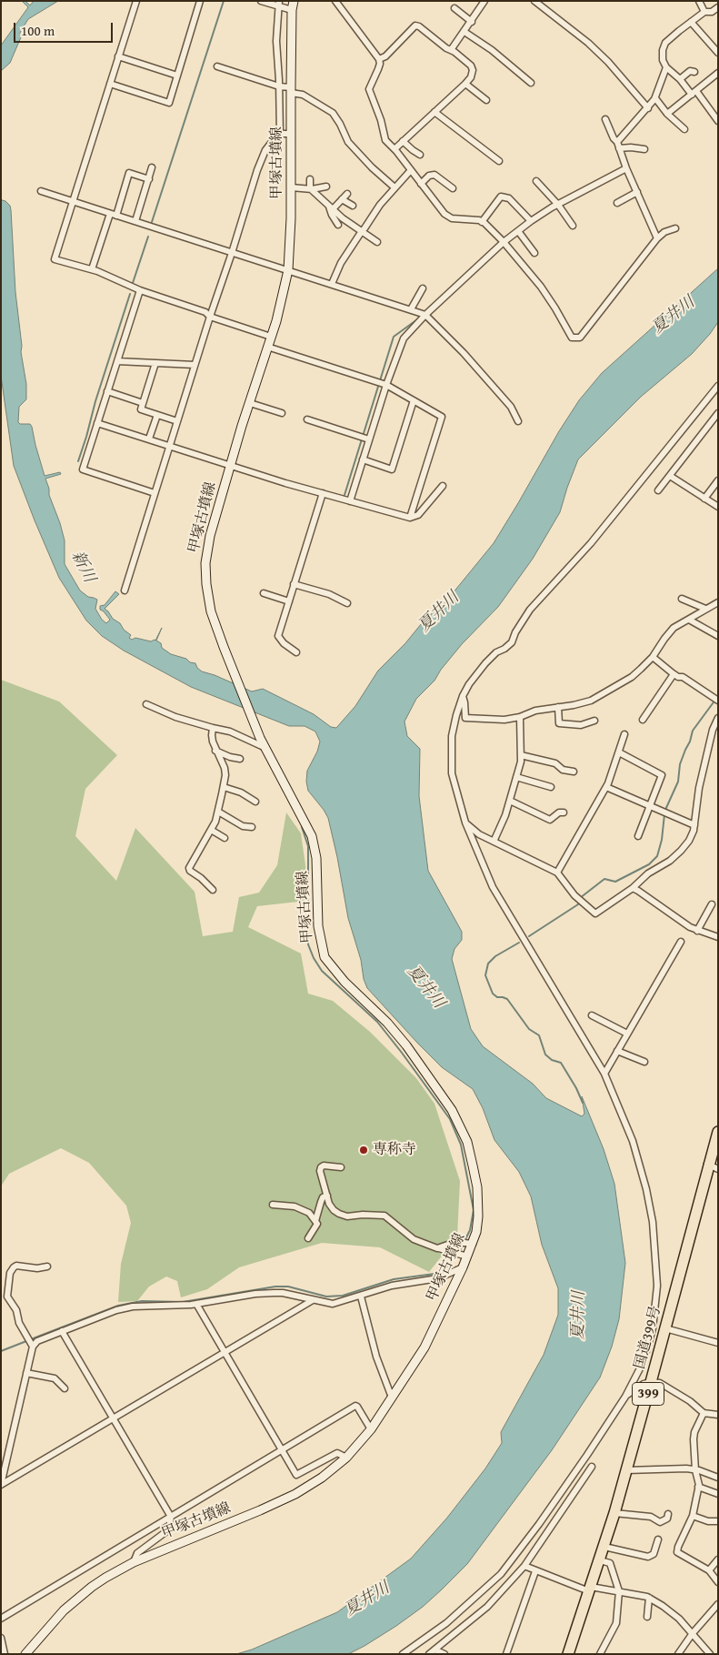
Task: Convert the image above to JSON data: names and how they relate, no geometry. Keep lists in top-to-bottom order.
{
  "streets": {
    "highway": ["国道399号", "399"],
    "main road": ["甲塚古墳線"]
  },
  "water": ["夏井川", "新川"],
  "places": ["専称寺"],
  "scale_bar": "100 m"
}
